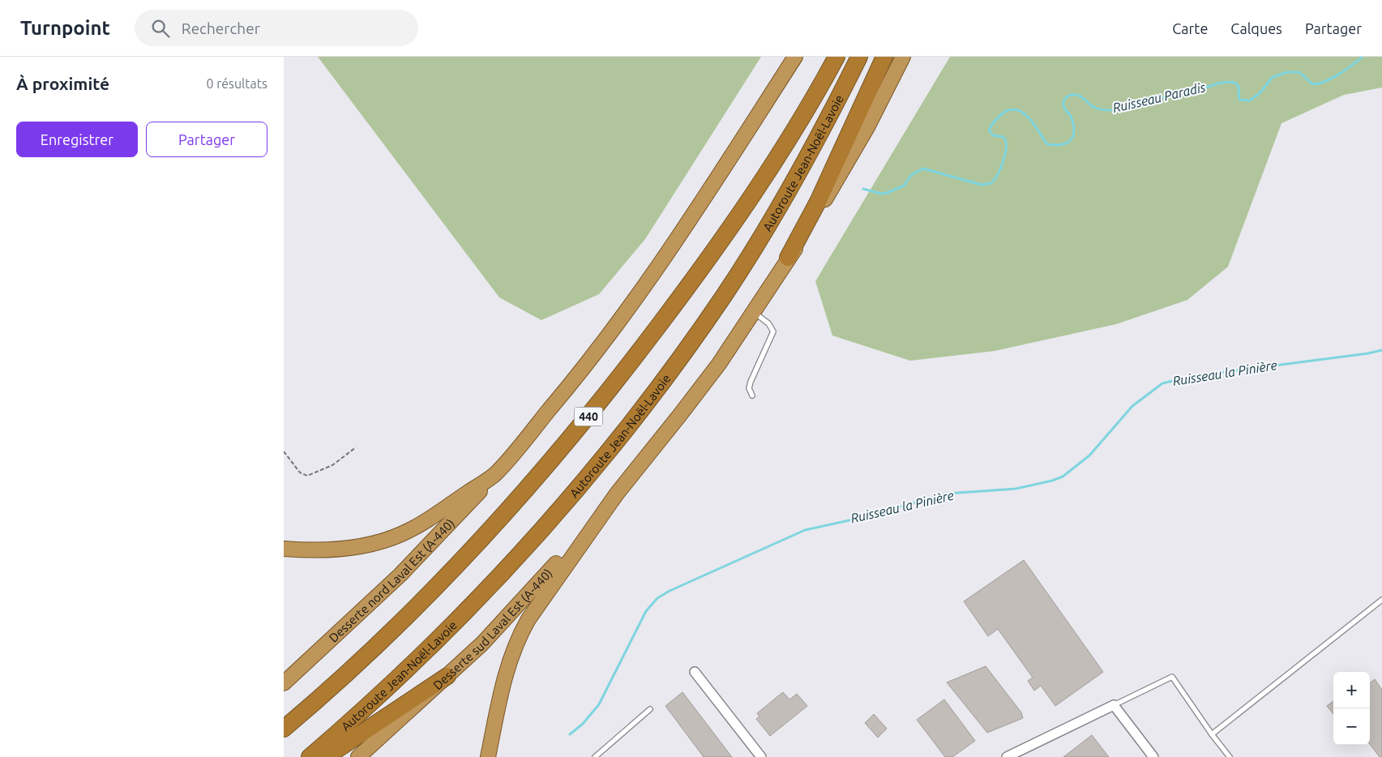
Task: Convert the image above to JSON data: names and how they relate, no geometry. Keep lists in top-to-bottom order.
{
  "streets": {
    "highway": [
      "Autoroute Jean-Noël-Lavoie",
      "440",
      "Desserte nord Laval Est (A-440)",
      "Desserte sud Laval Est (A-440)"
    ]
  },
  "water": ["Ruisseau Paradis", "Ruisseau la Pinière"],
  "page": {
    "header": "Turnpoint",
    "search": "Rechercher",
    "nav": ["Carte", "Calques", "Partager"],
    "heading": ["À proximité", "0 résultats"],
    "buttons": ["Enregistrer", "Partager"],
    "map_buttons": ["+", "−"]
  }
}
